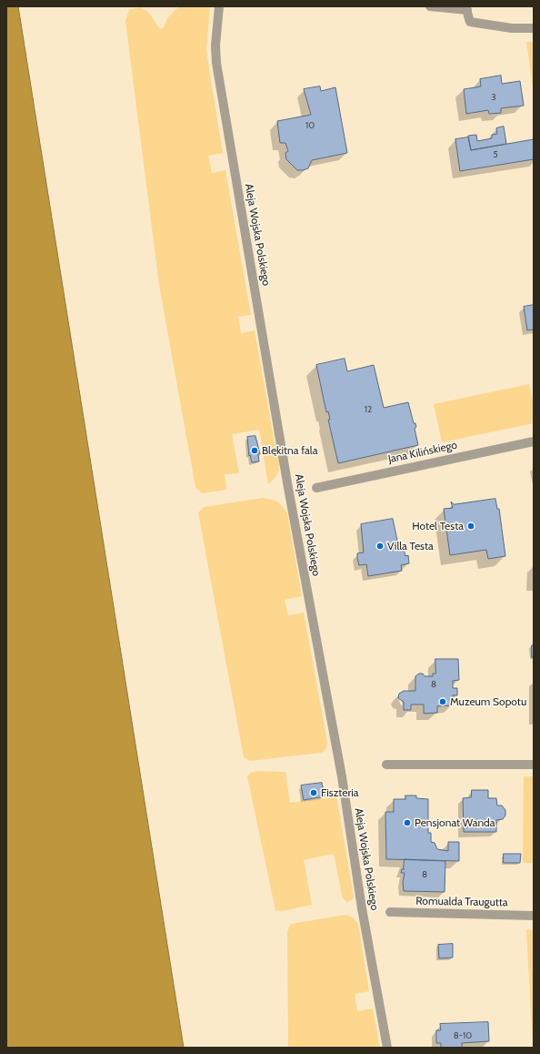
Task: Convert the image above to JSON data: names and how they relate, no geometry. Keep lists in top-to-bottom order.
{
  "streets": {
    "street": ["Aleja Wojska Polskiego", "Jana Kilińskiego", "Romualda Traugutta"]
  },
  "places": [
    "Blękitna fala",
    "Hotel Testa",
    "Villa Testa",
    "Muzeum Sopotu",
    "Fiszteria",
    "Pensjonat Wanda"
  ],
  "house_numbers": [
    "3",
    "10",
    "5",
    "12",
    "8",
    "8",
    "8-10"
  ]
}
